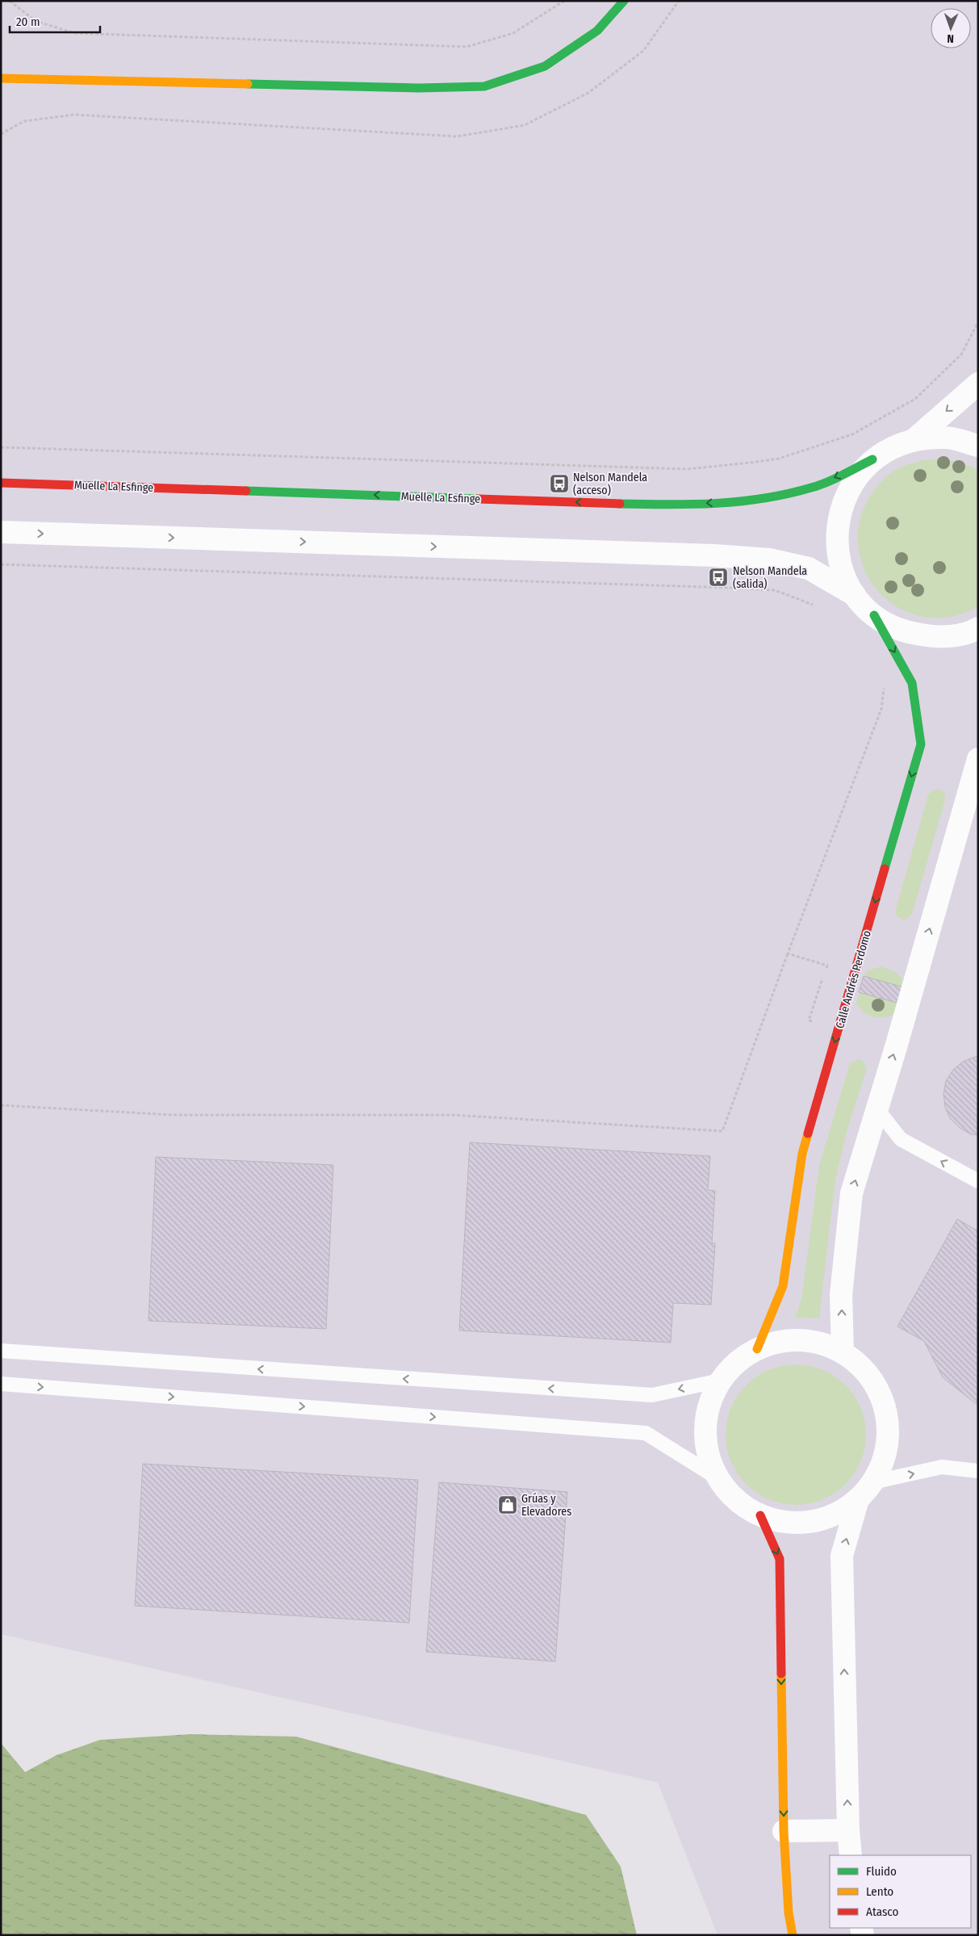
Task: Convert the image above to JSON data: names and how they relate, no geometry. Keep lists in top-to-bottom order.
{
  "streets": {
    "street": ["Muelle La Esfinge", "Calle Andrés Perdomo"]
  },
  "places": {
    "bus stop": ["Nelson Mandela (acceso)", "Nelson Mandela (salida)"],
    "shop": ["Grúas y Elevadores"]
  },
  "legend": ["Fluido", "Lento", "Atasco"],
  "scale_bar": "20 m",
  "north": "bottom"
}
